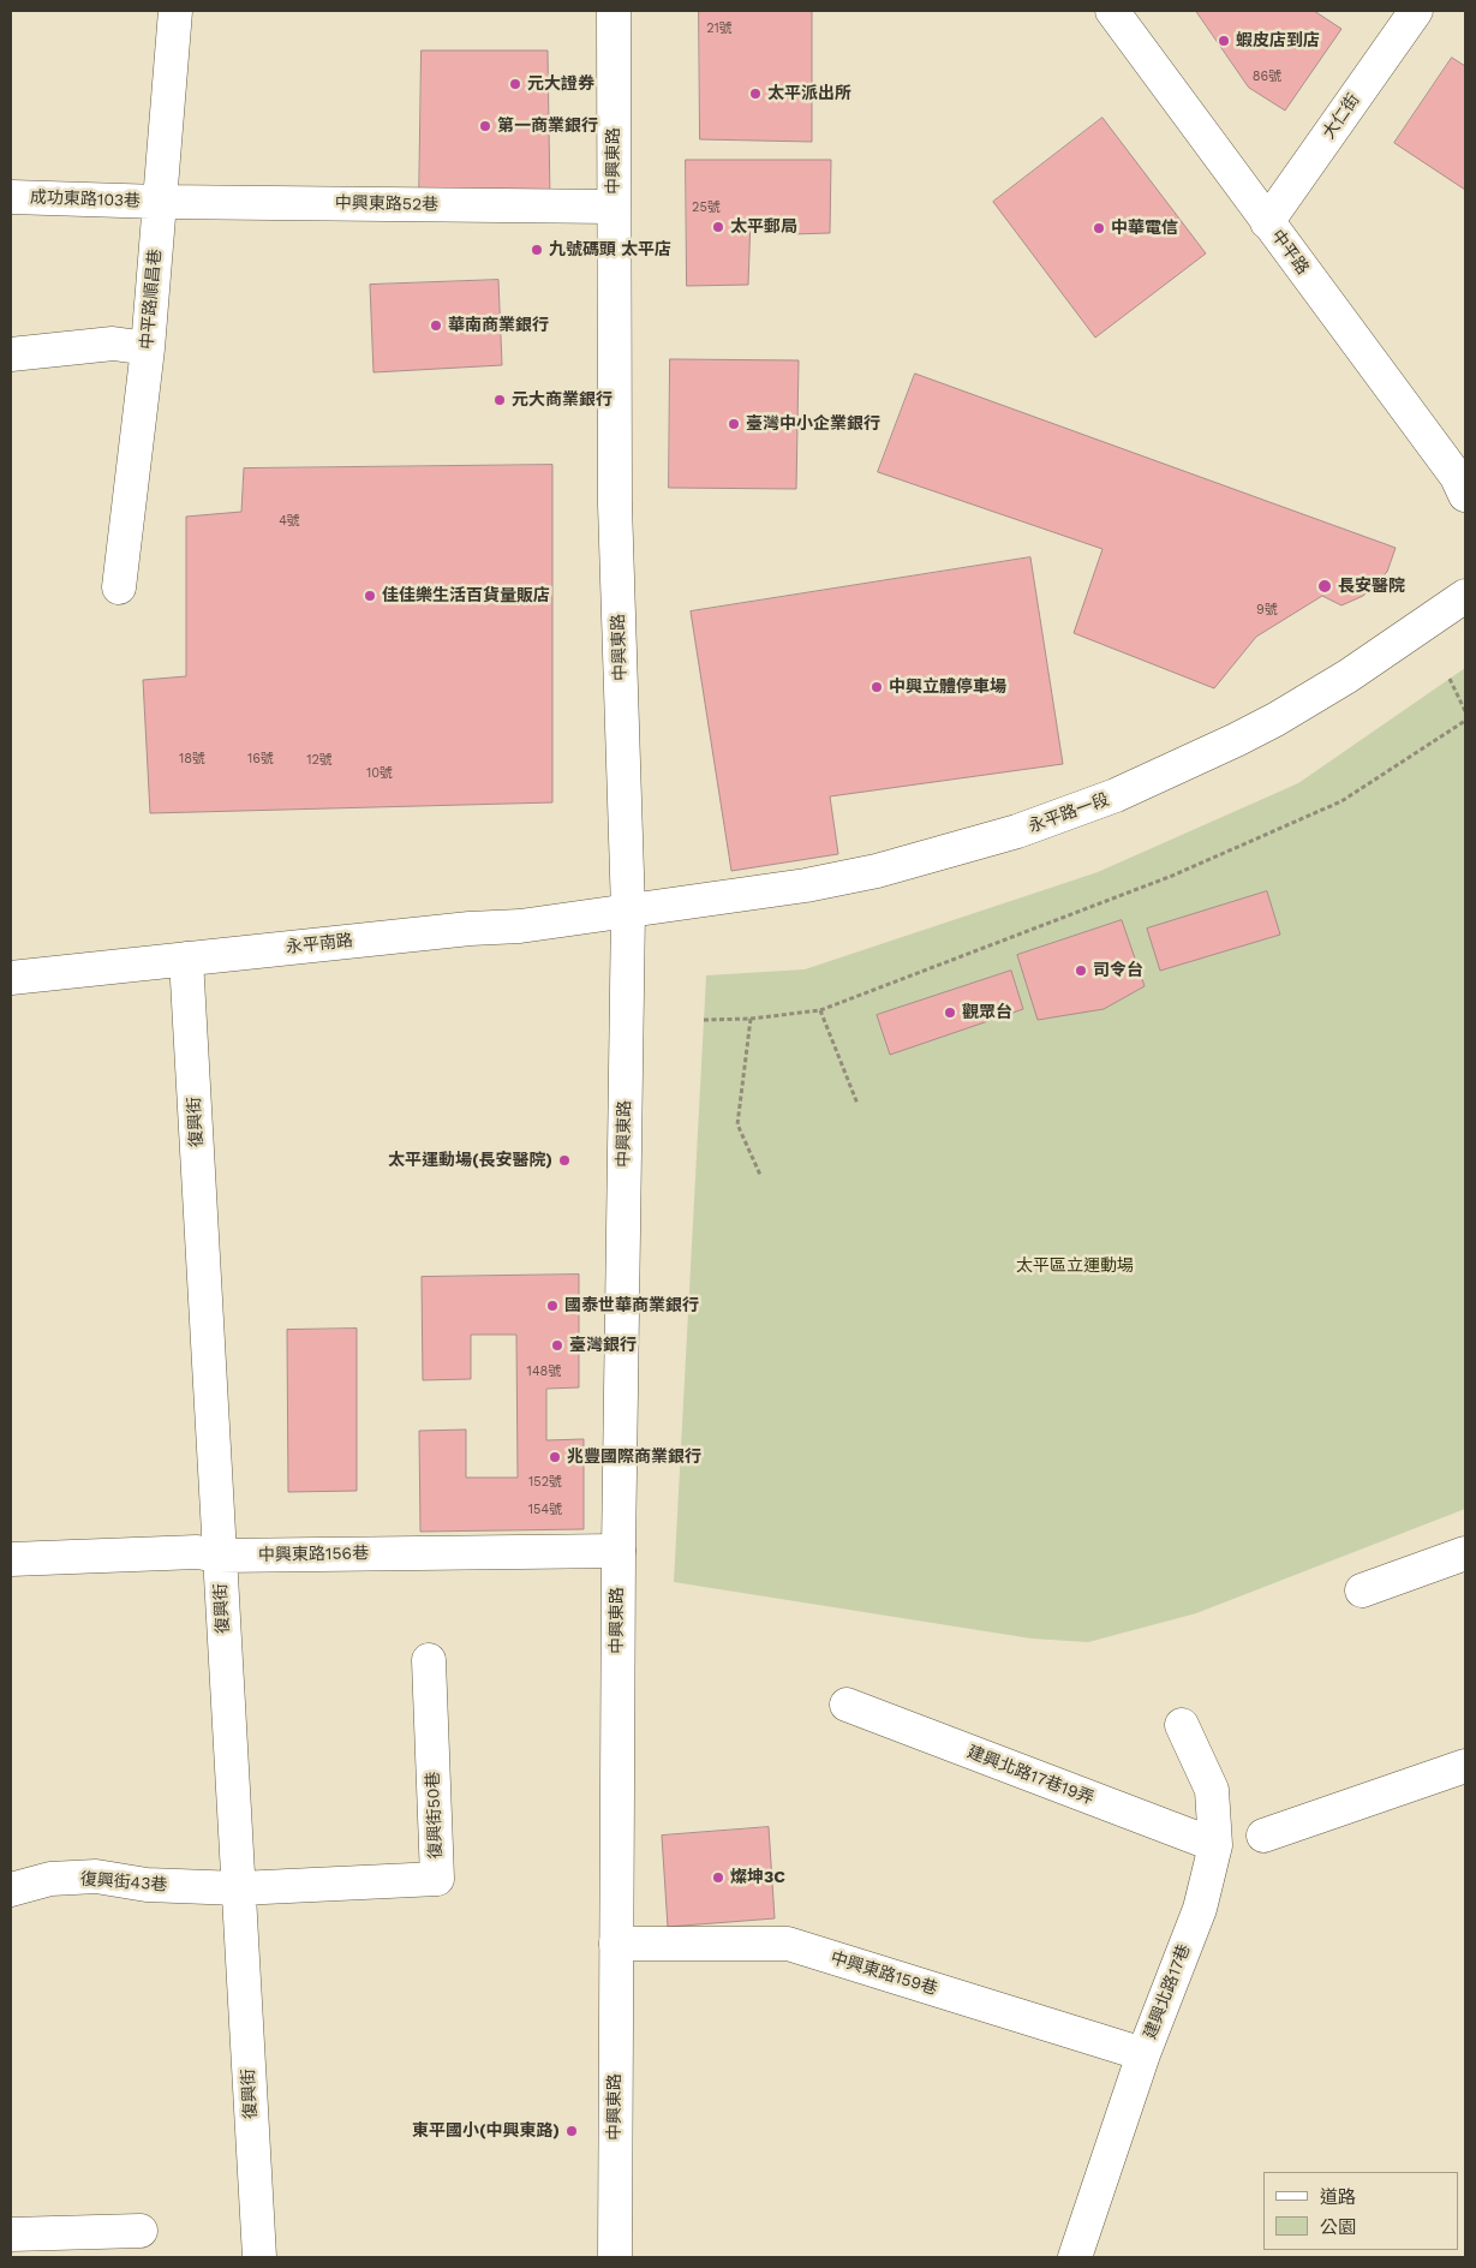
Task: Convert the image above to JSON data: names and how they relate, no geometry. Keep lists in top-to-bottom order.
{
  "streets": {
    "street": [
      "大仁街",
      "中興東路",
      "成功東路103巷",
      "中興東路52巷",
      "中平路",
      "中平路順昌巷",
      "永平路一段",
      "永平南路",
      "復興街",
      "中興東路156巷",
      "建興北路17巷19弄",
      "復興街50巷",
      "復興街43巷",
      "中興東路159巷",
      "建興北路17巷"
    ]
  },
  "crossings": [
    ["大仁街", "中平路"],
    ["中興東路", "中興東路52巷"],
    ["中興東路", "永平路一段"],
    ["中興東路", "永平南路"],
    ["中興東路", "中興東路156巷"],
    ["中興東路", "中興東路159巷"],
    ["成功東路103巷", "中興東路52巷"],
    ["成功東路103巷", "中平路順昌巷"],
    ["中興東路52巷", "中平路順昌巷"],
    ["永平路一段", "永平南路"],
    ["永平南路", "復興街"],
    ["復興街", "中興東路156巷"],
    ["復興街", "復興街50巷"],
    ["復興街", "復興街43巷"],
    ["建興北路17巷19弄", "建興北路17巷"],
    ["復興街50巷", "復興街43巷"],
    ["中興東路159巷", "建興北路17巷"]
  ],
  "parks": ["太平區立運動場"],
  "places": [
    "蝦皮店到店",
    "元大證券",
    "太平派出所",
    "第一商業銀行",
    "太平郵局",
    "中華電信",
    "九號碼頭 太平店",
    "華南商業銀行",
    "元大商業銀行",
    "臺灣中小企業銀行",
    "長安醫院",
    "佳佳樂生活百貨量販店",
    "中興立體停車場",
    "司令台",
    "觀眾台",
    "太平運動場(長安醫院)",
    "國泰世華商業銀行",
    "臺灣銀行",
    "兆豐國際商業銀行",
    "燦坤3C",
    "東平國小(中興東路)"
  ],
  "house_numbers": [
    "21號",
    "86號",
    "25號",
    "4號",
    "9號",
    "18號",
    "16號",
    "12號",
    "10號",
    "148號",
    "152號",
    "154號"
  ],
  "legend": ["道路", "公園"]
}
